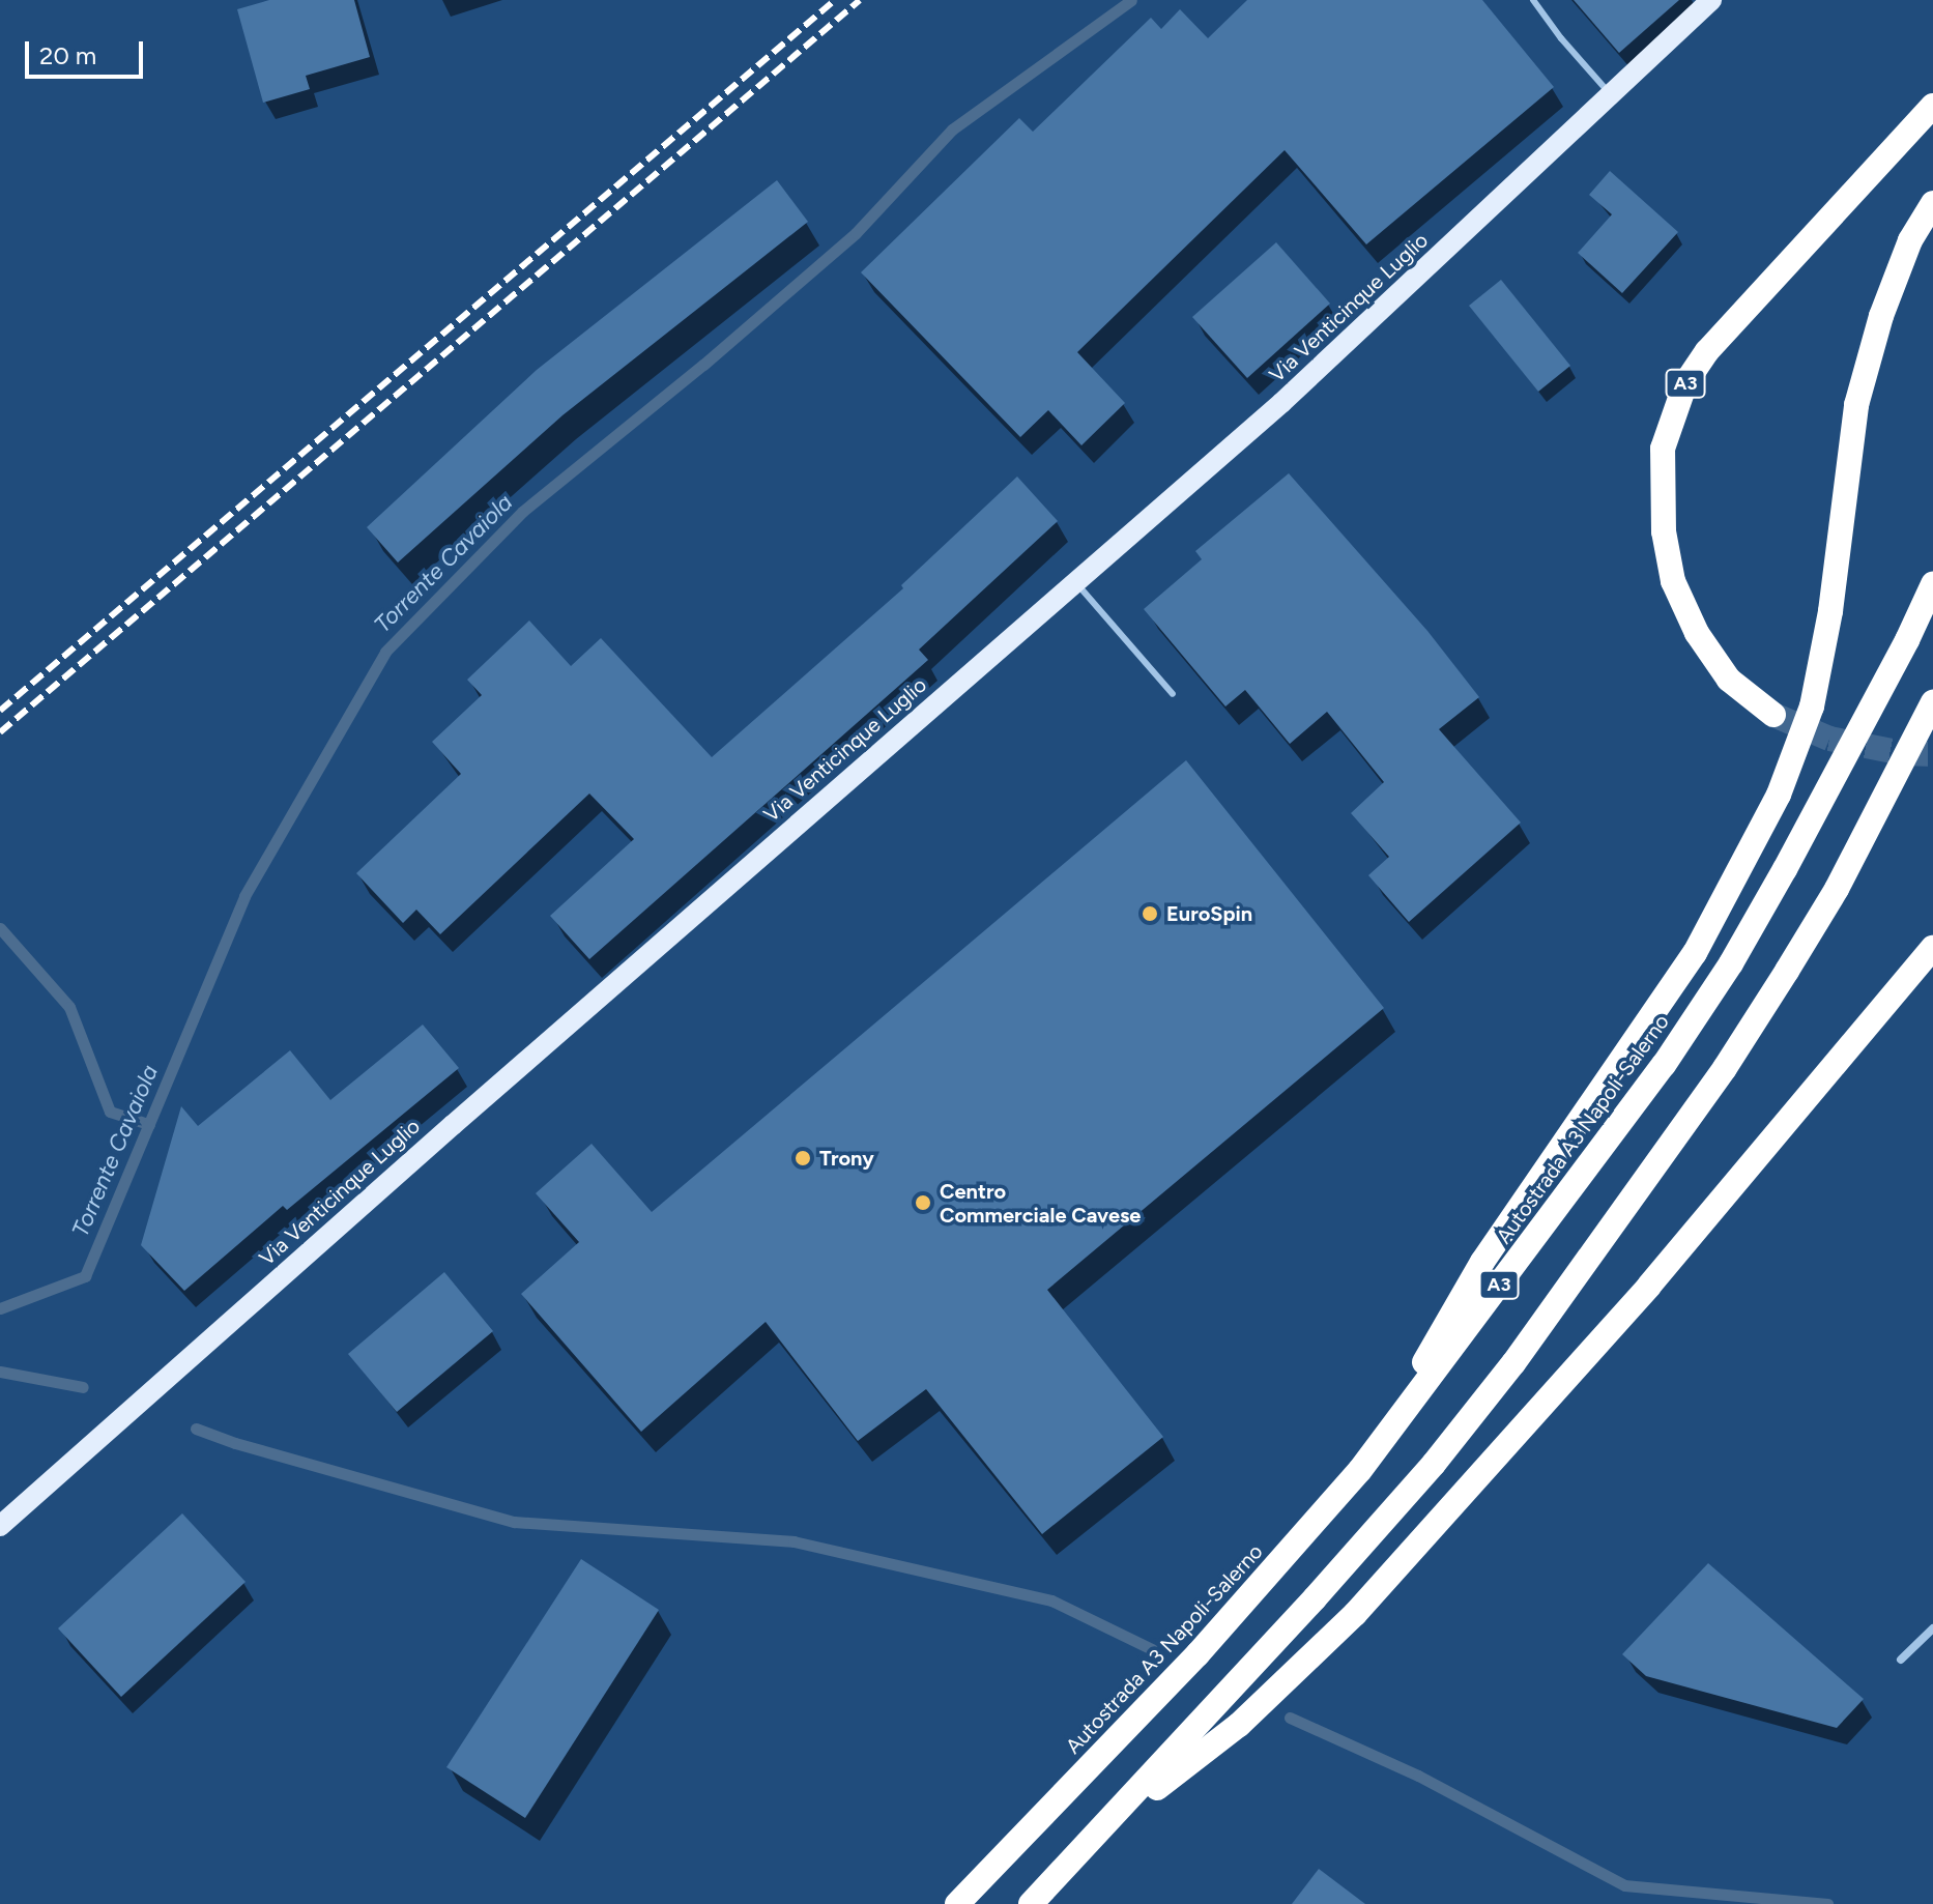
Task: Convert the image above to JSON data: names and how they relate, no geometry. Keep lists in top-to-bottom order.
{
  "streets": {
    "highway": ["A3", "Autostrada A3 Napoli-Salerno"],
    "main road": ["Via Venticinque Luglio"]
  },
  "water": ["Torrente Cavaiola"],
  "places": ["EuroSpin", "Trony", "Centro Commerciale Cavese"],
  "scale_bar": "20 m"
}
